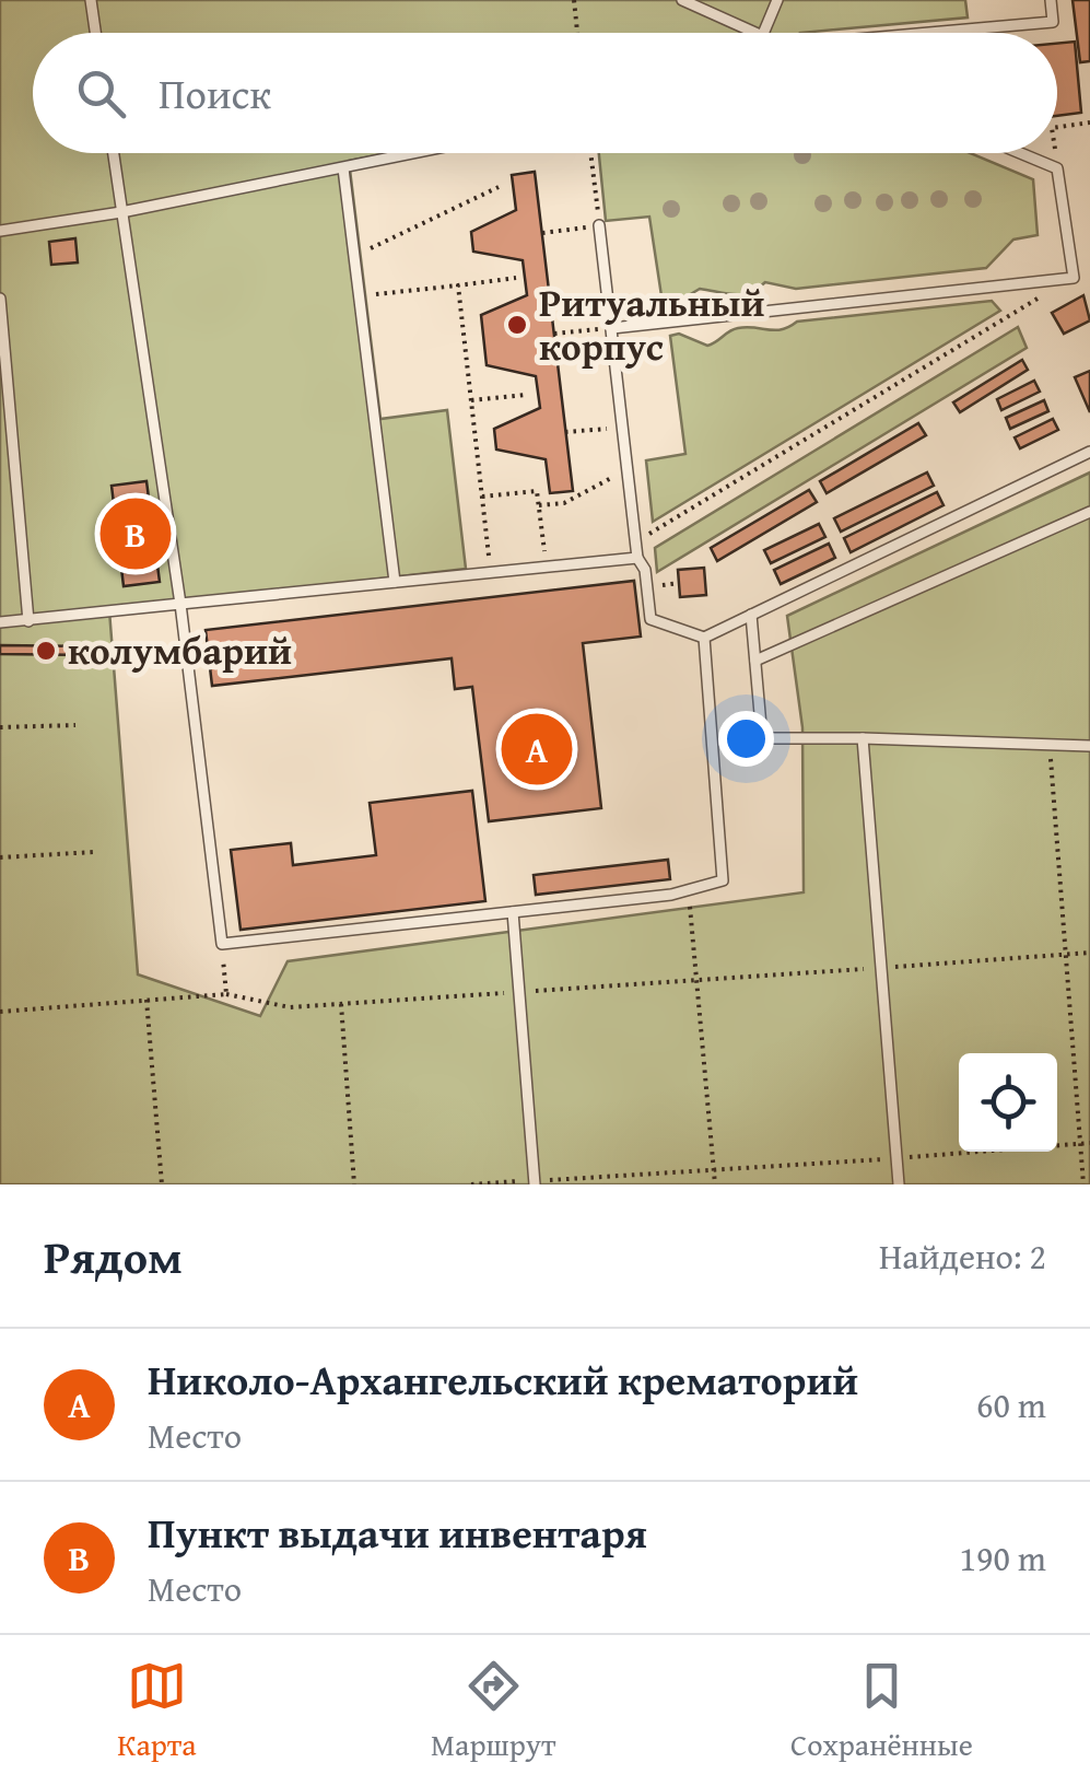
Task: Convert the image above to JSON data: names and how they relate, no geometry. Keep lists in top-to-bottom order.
{
  "places": ["Ритуальный корпус", "колумбарий"],
  "page": {
    "search": "Поиск",
    "pins": ["B", "A"],
    "heading": ["Рядом", "Найдено: 2"],
    "list": [
      {
        "mark": "A",
        "name": "Николо-Архангельский крематорий",
        "note": "Место",
        "value": "60 m"
      },
      {
        "mark": "B",
        "name": "Пункт выдачи инвентаря",
        "note": "Место",
        "value": "190 m"
      }
    ],
    "nav": ["Карта", "Маршрут", "Сохранённые"]
  }
}
